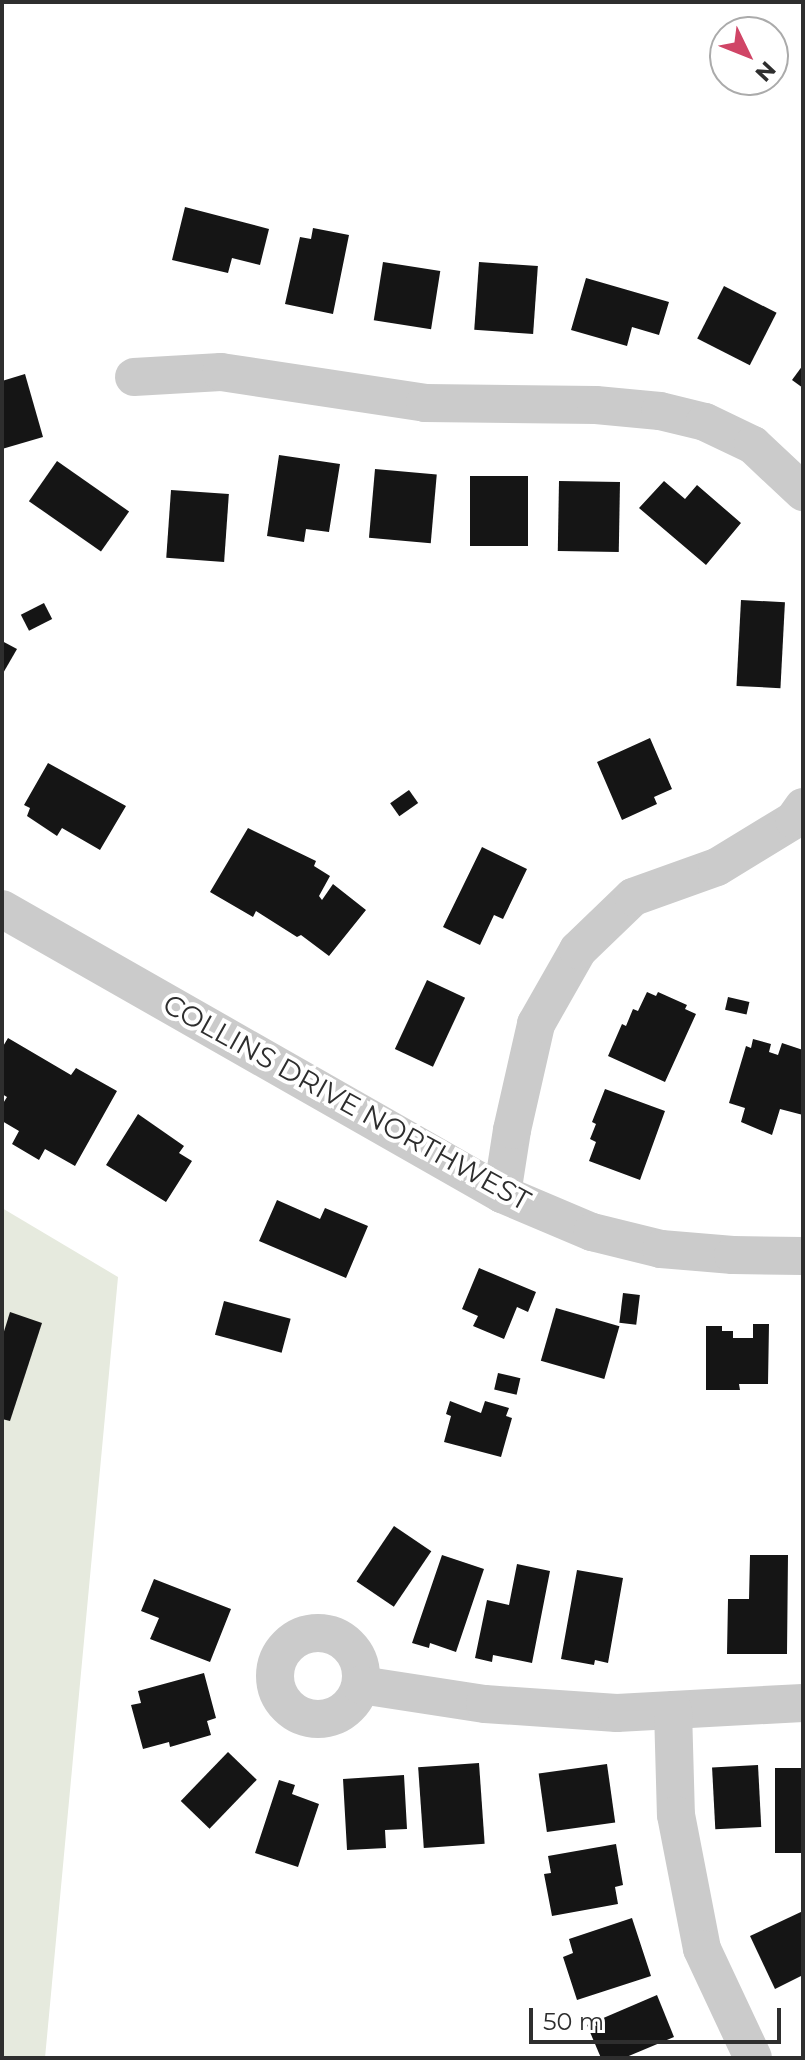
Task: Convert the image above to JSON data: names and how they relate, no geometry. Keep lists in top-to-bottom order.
{
  "streets": {
    "street": ["COLLINS DRIVE NORTHWEST"]
  },
  "scale_bar": "50 m",
  "north": "bottom right"
}
